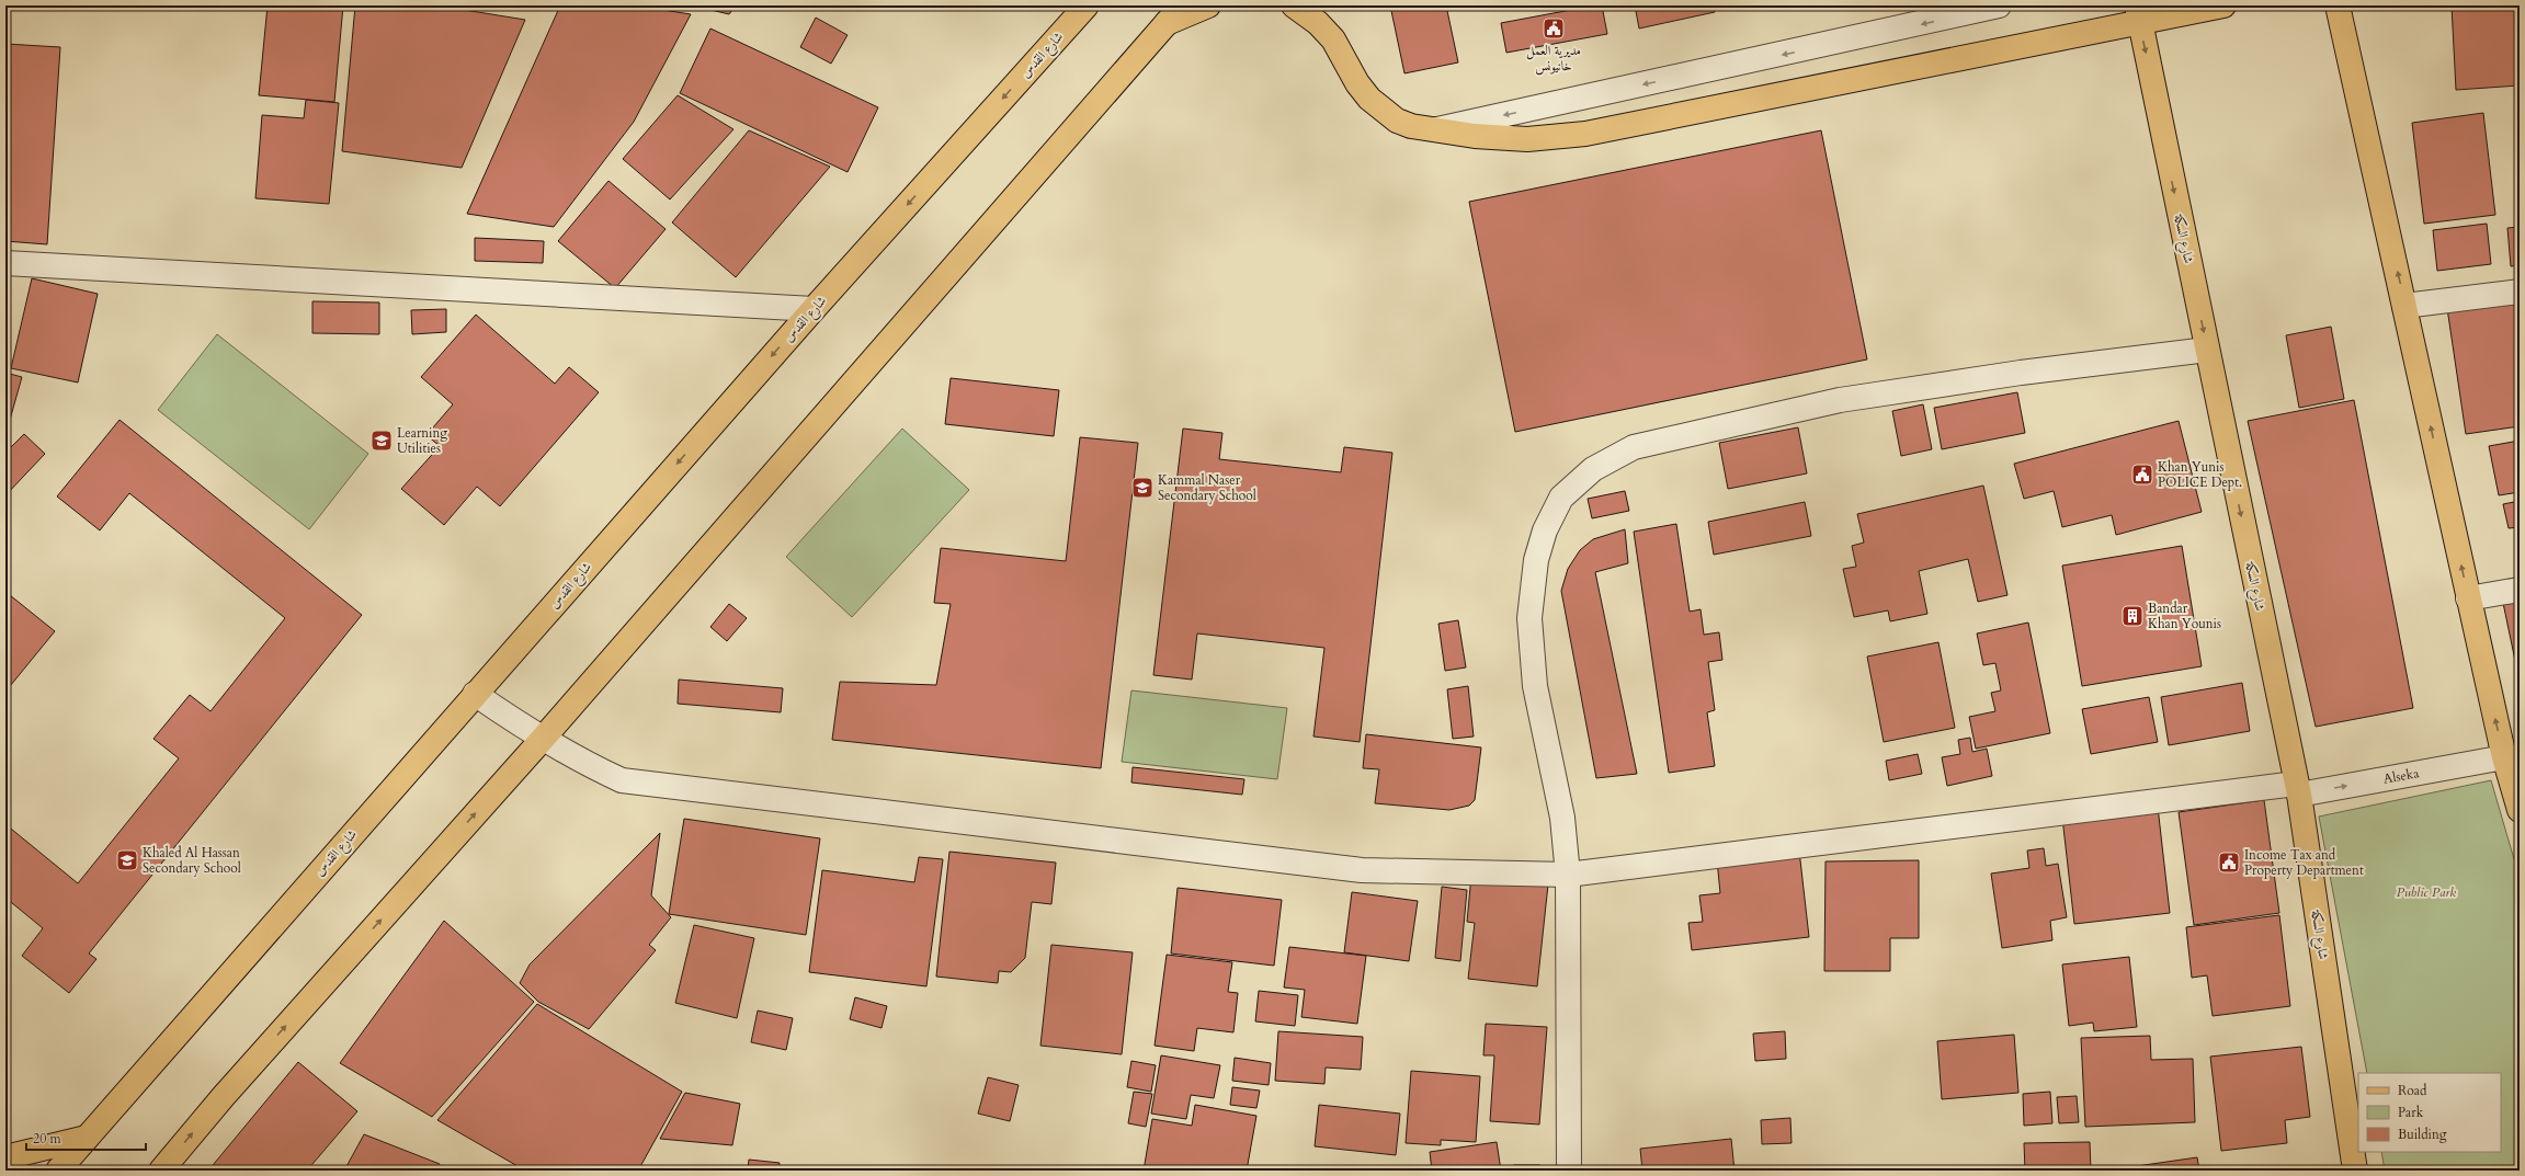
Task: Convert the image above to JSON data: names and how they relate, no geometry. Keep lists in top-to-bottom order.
{
  "streets": {
    "main road": ["شارع القدس", "شارع السكة"],
    "street": ["Alseka"]
  },
  "crossings": [
    ["شارع القدس", "Alseka"],
    ["شارع السكة", "Alseka"]
  ],
  "parks": ["Public Park"],
  "places": {
    "public building": ["مديرية العمل خانيونس", "Khan Yunis POLICE Dept.", "Income Tax and Property Department"],
    "school or university": ["Learning Utilities", "Kammal Naser Secondary School", "Khaled Al Hassan Secondary School"],
    "building": ["Bandar Khan Younis"]
  },
  "legend": ["Road", "Park", "Building"],
  "scale_bar": "20 m"
}
